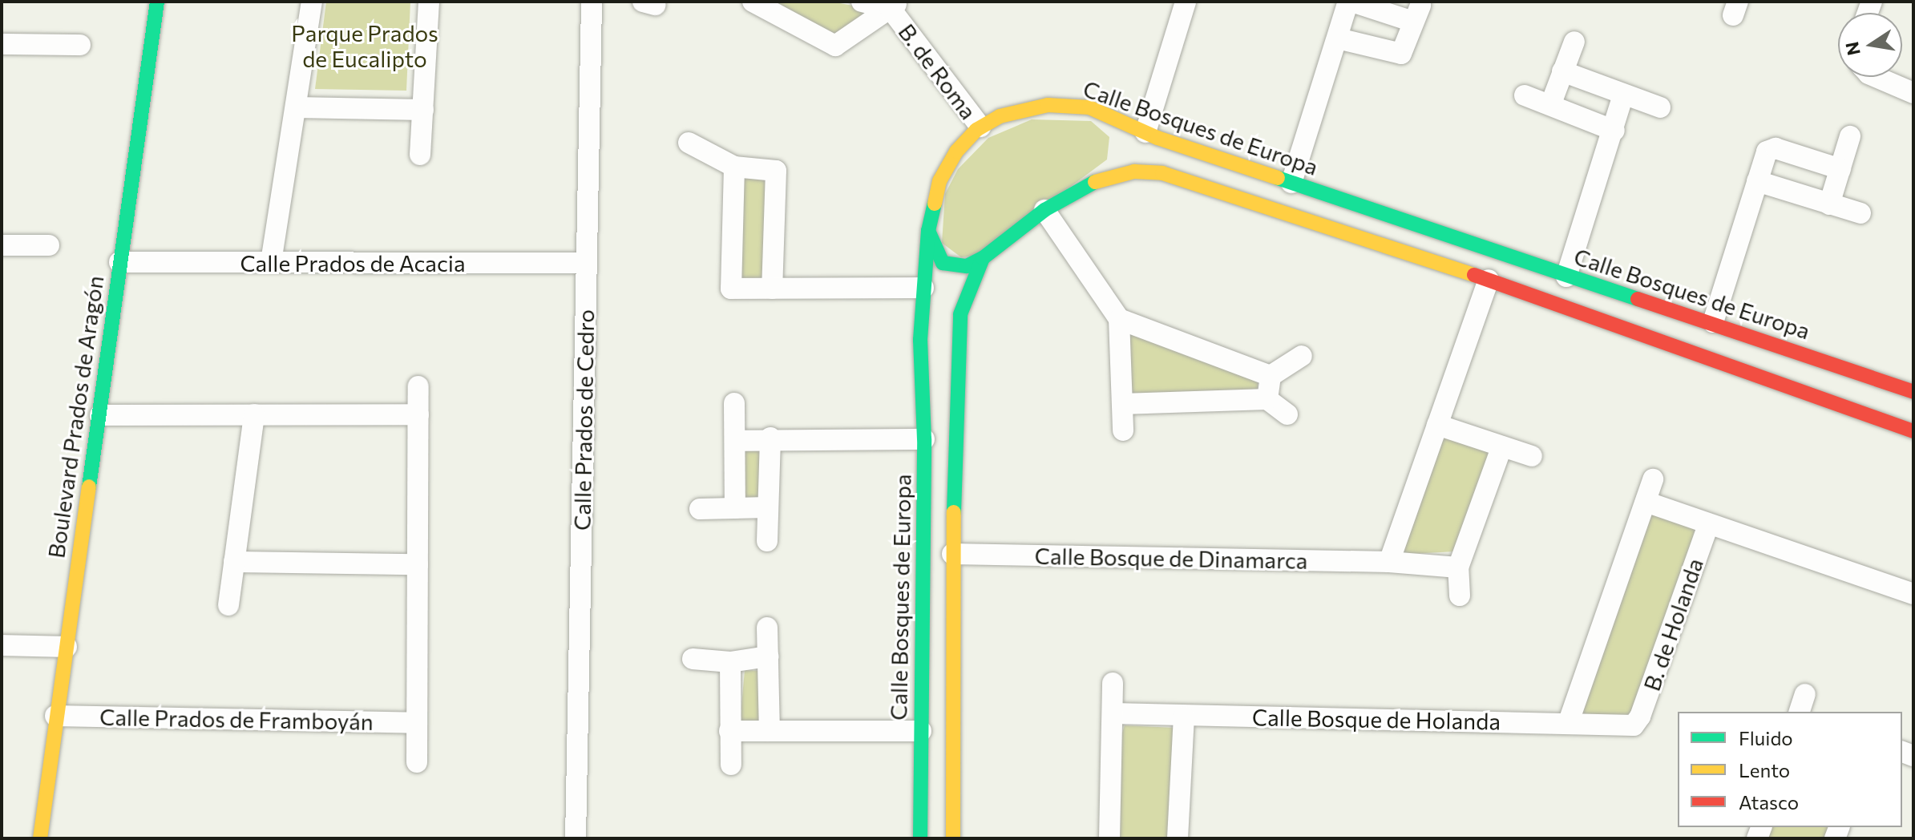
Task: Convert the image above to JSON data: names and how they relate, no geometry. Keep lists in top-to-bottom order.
{
  "streets": {
    "street": [
      "B. de Roma",
      "Calle Bosques de Europa",
      "Calle Prados de Acacia",
      "Boulevard Prados de Aragón",
      "Calle Prados de Cedro",
      "Calle Bosque de Dinamarca",
      "B. de Holanda",
      "Calle Prados de Framboyán",
      "Calle Bosque de Holanda"
    ]
  },
  "crossings": [
    ["B. de Roma", "Calle Bosques de Europa"],
    ["Calle Prados de Acacia", "Boulevard Prados de Aragón"],
    ["Calle Prados de Acacia", "Calle Prados de Cedro"],
    ["Boulevard Prados de Aragón", "Calle Prados de Framboyán"],
    ["B. de Holanda", "Calle Bosque de Holanda"]
  ],
  "parks": ["Parque Prados de Eucalipto"],
  "legend": ["Fluido", "Lento", "Atasco"],
  "north": "left"
}
